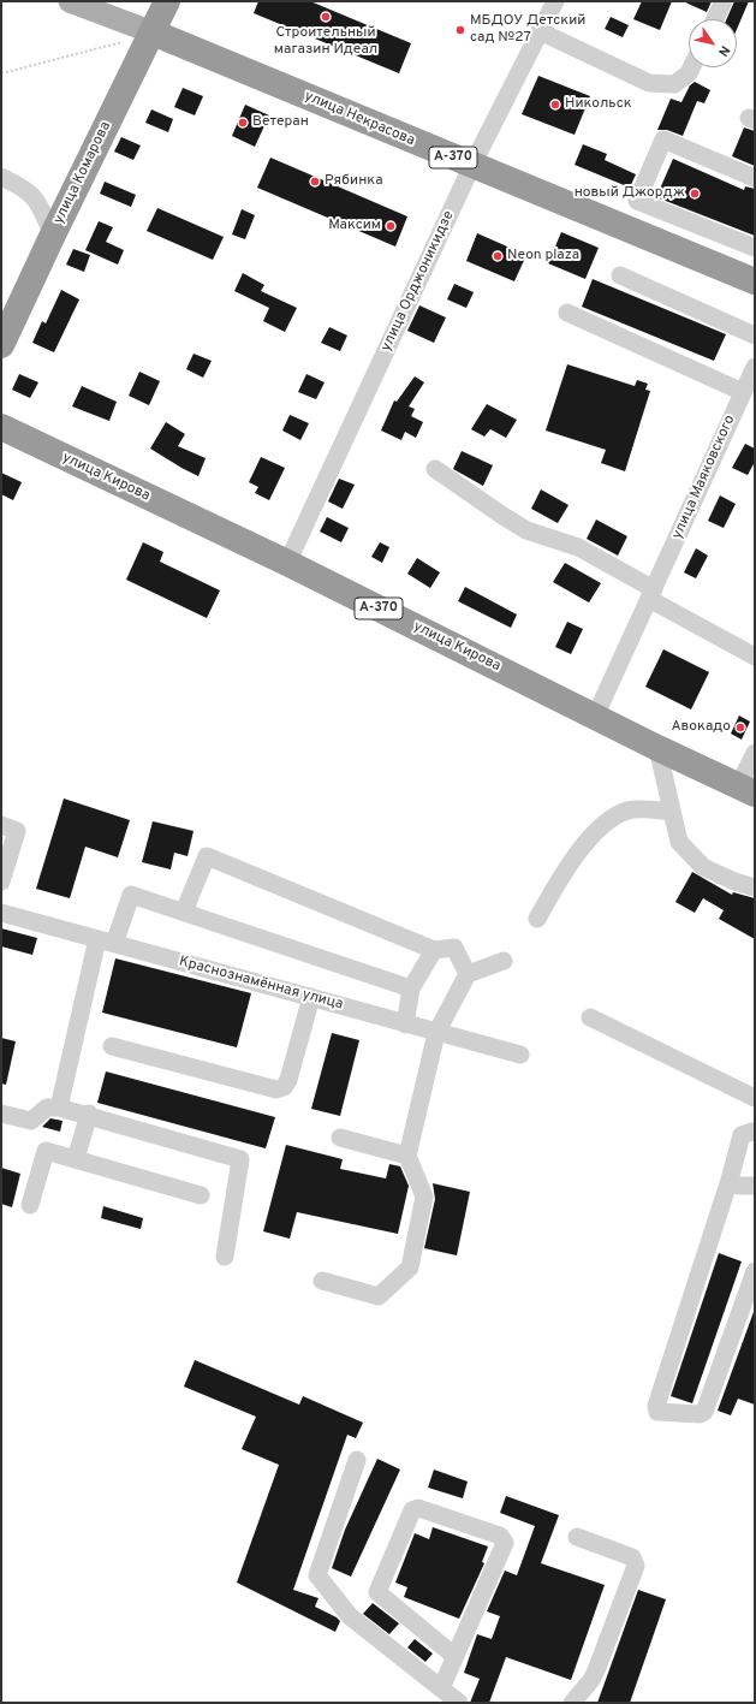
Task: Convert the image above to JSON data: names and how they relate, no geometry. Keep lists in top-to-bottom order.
{
  "streets": {
    "highway": [
      "улица Некрасова",
      "А-370",
      "улица Комарова",
      "улица Кирова"
    ],
    "street": ["улица Орджоникидзе", "улица Маяковского", "Краснознамённая улица"]
  },
  "crossings": [
    ["улица Некрасова", "улица Комарова"],
    ["улица Некрасова", "улица Орджоникидзе"],
    ["улица Орджоникидзе", "улица Кирова"],
    ["улица Кирова", "улица Маяковского"]
  ],
  "places": [
    "Строительный магазин Идеал",
    "МБДОУ Детский сад №27",
    "Никольск",
    "Ветеран",
    "Рябинка",
    "новый Джордж",
    "Максим",
    "Neon plaza",
    "Авокадо"
  ],
  "north": "bottom right"
}
